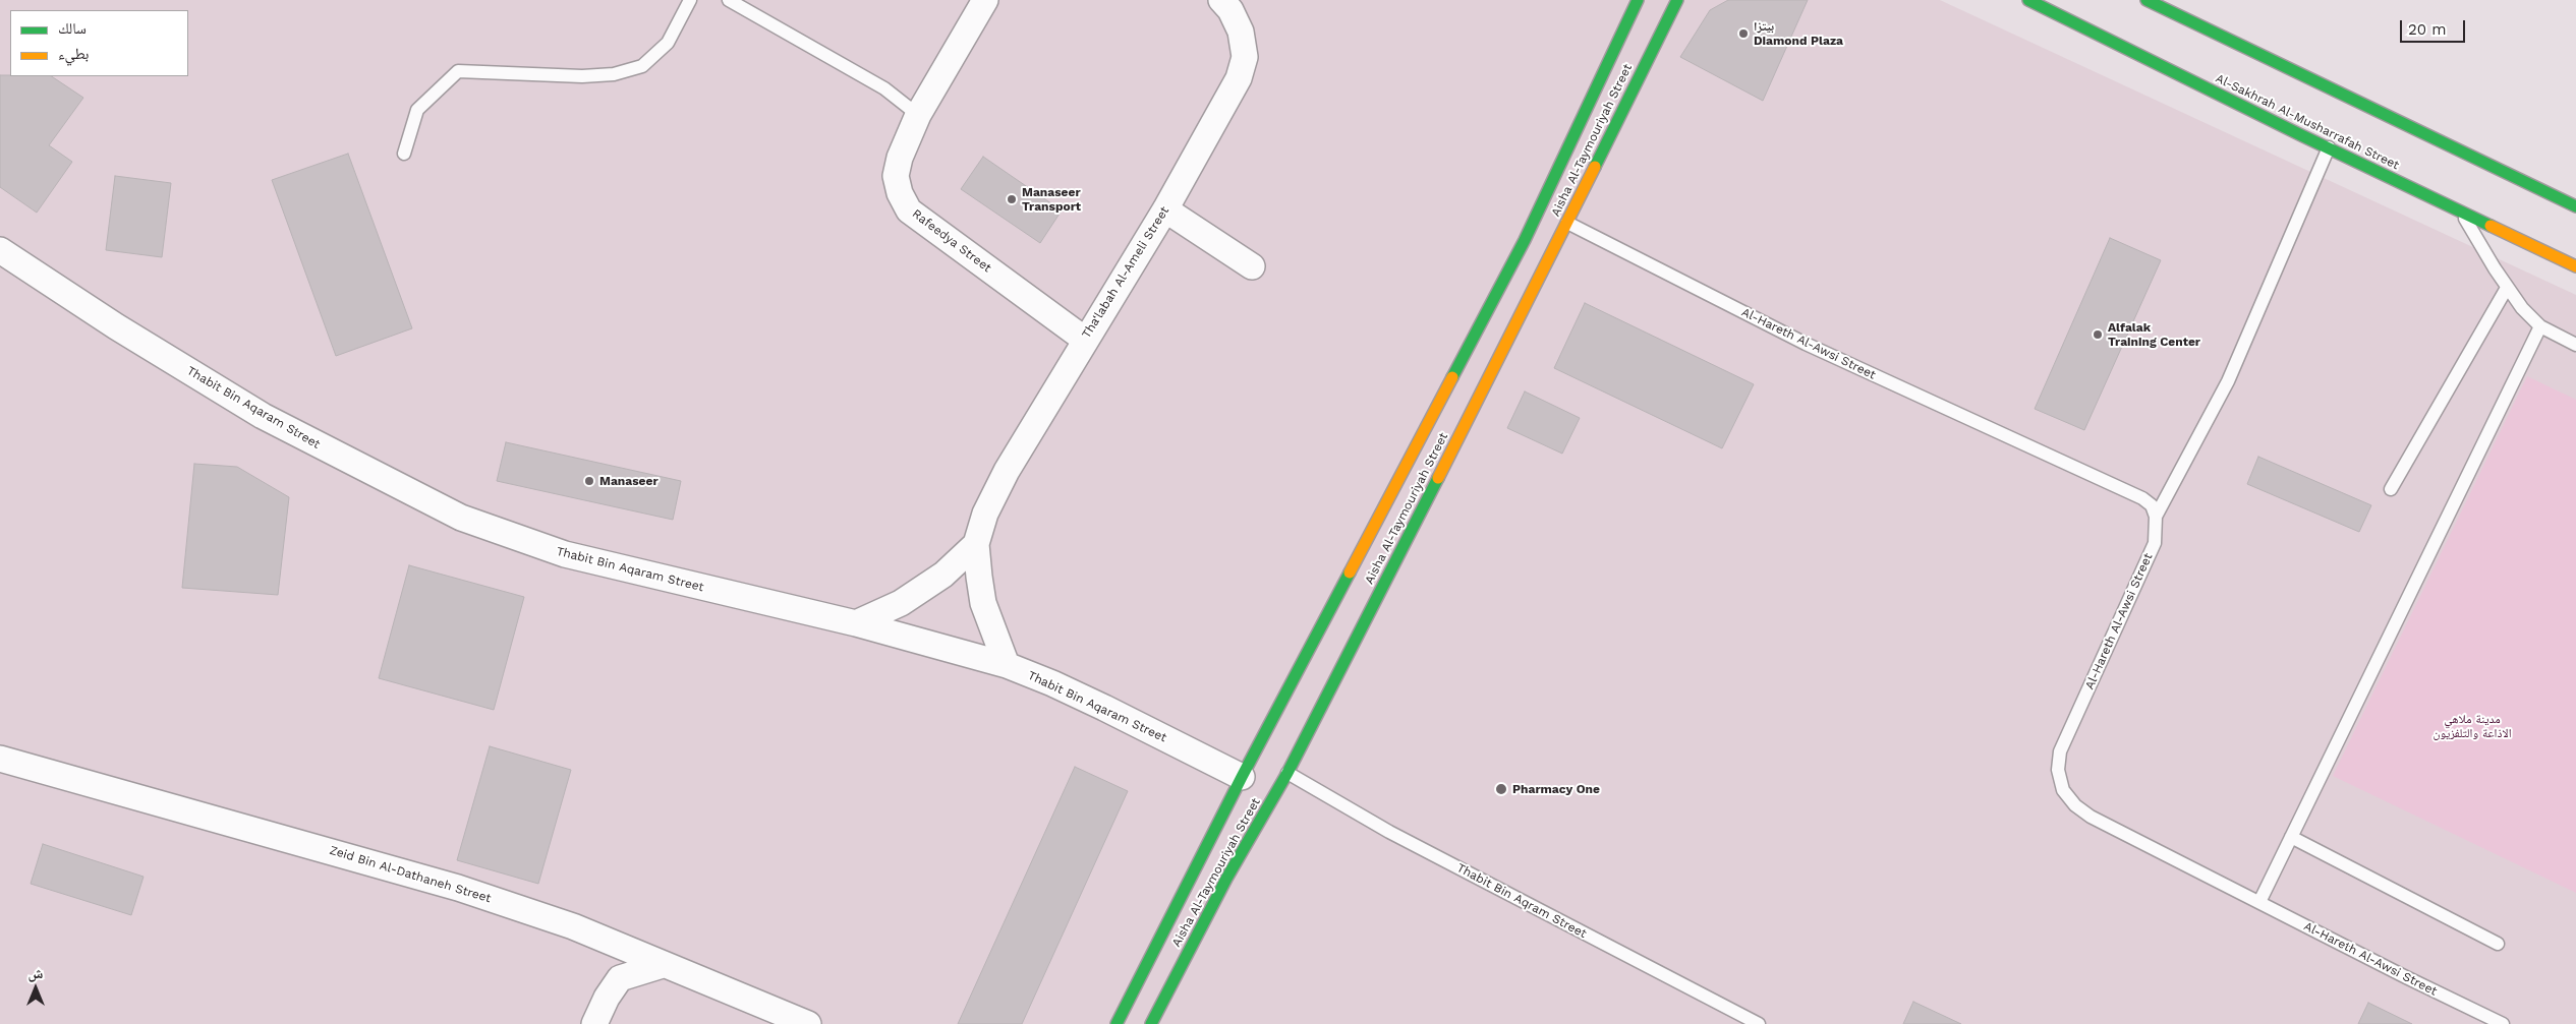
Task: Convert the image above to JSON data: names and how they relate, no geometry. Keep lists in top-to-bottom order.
{
  "streets": {
    "street": [
      "Al-Sakhrah Al-Musharrafah Street",
      "Aisha Al-Taymouriyah Street",
      "Rafeedya Street",
      "Tha‘labah Al-Ameli Street",
      "Thabit Bin Aqaram Street",
      "Zeid Bin Al-Dathaneh Street"
    ],
    "lane": ["Al-Hareth Al-Awsi Street", "Thabit Bin Aqram Street"]
  },
  "crossings": [
    ["Aisha Al-Taymouriyah Street", "Al-Hareth Al-Awsi Street"],
    ["Aisha Al-Taymouriyah Street", "Thabit Bin Aqaram Street"],
    ["Aisha Al-Taymouriyah Street", "Thabit Bin Aqram Street"],
    ["Rafeedya Street", "Tha‘labah Al-Ameli Street"],
    ["Tha‘labah Al-Ameli Street", "Thabit Bin Aqaram Street"]
  ],
  "parks": ["مدينة ملاهي الاذاعة والتلفزيون"],
  "places": [
    "بيتزا Diamond Plaza",
    "Manaseer Transport",
    "Alfalak Training Center",
    "Manaseer",
    "Pharmacy One"
  ],
  "legend": ["سالك", "بطيء"],
  "scale_bar": "20 m",
  "north": "top"
}
